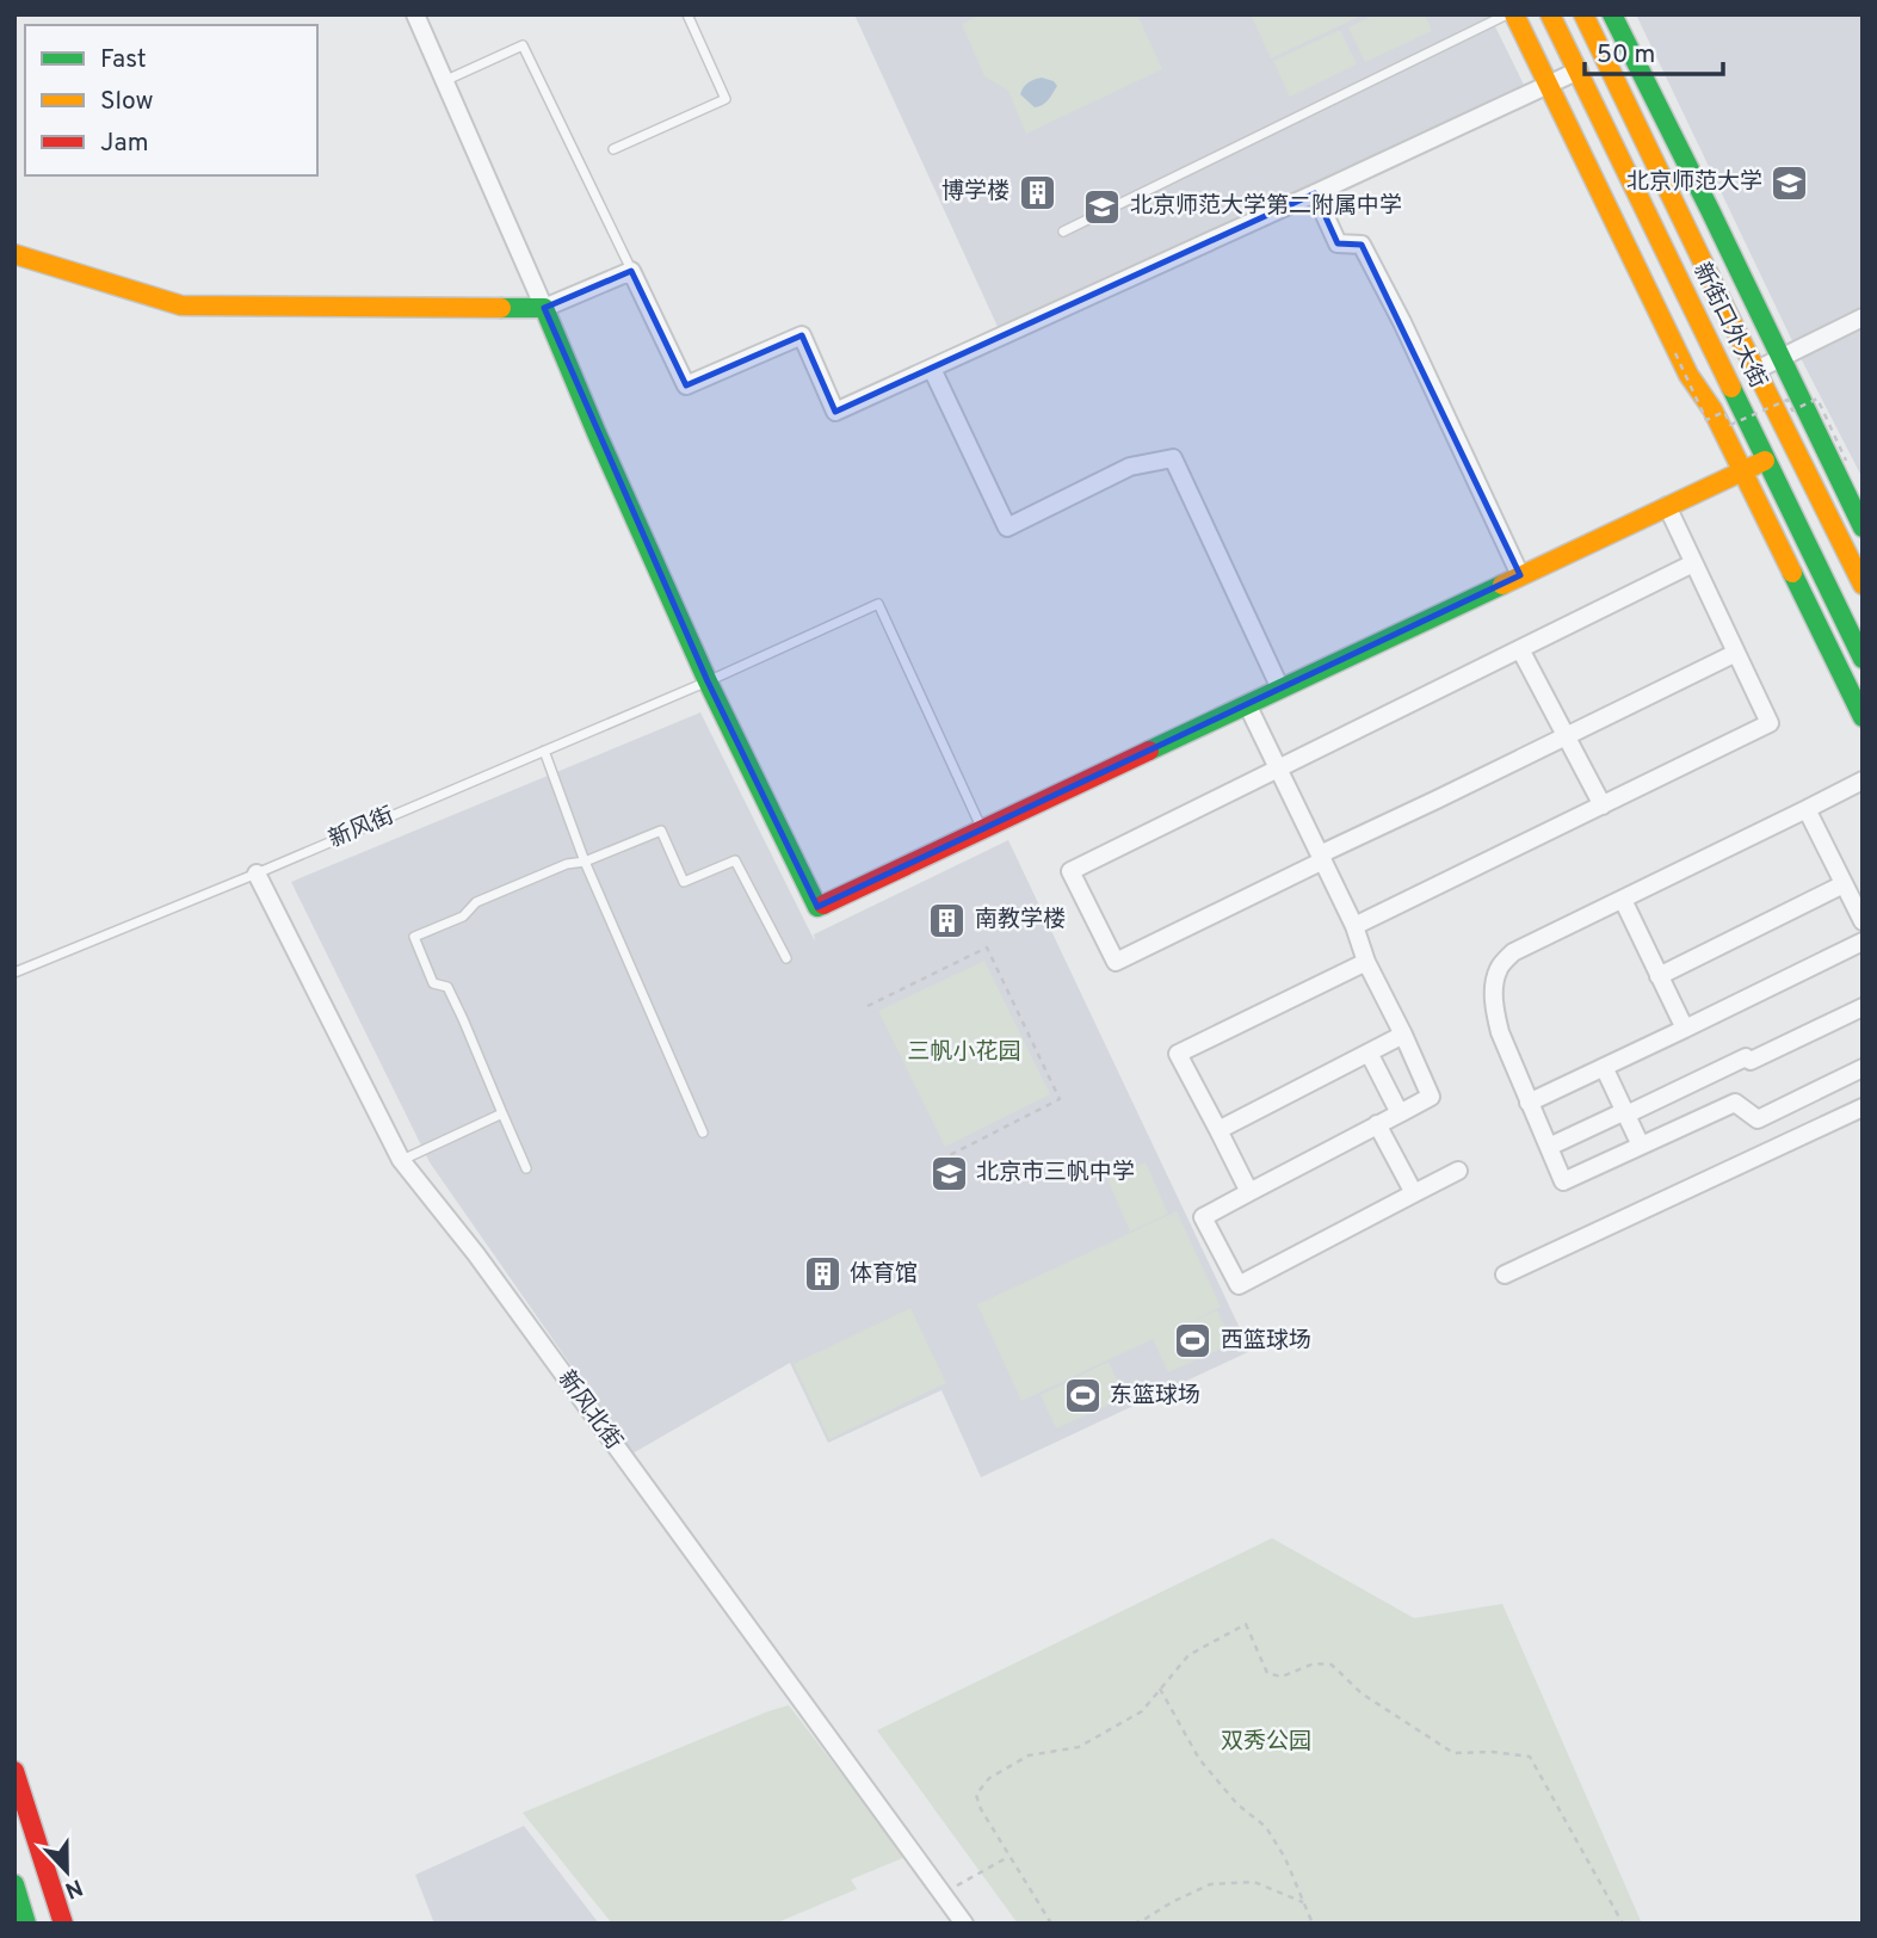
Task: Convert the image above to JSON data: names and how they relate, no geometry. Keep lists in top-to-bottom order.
{
  "streets": {
    "main road": ["新街口外大街"],
    "street": ["新风北街"],
    "lane": ["新风街"]
  },
  "crossings": [
    ["新风街", "新风北街"]
  ],
  "parks": ["三帆小花园", "双秀公园"],
  "places": {
    "school or university": ["北京师范大学", "北京师范大学第二附属中学", "北京市三帆中学"],
    "building": ["博学楼", "南教学楼", "体育馆"],
    "sports": ["西篮球场", "东篮球场"]
  },
  "legend": ["Fast", "Slow", "Jam"],
  "scale_bar": "50 m",
  "north": "bottom"
}
